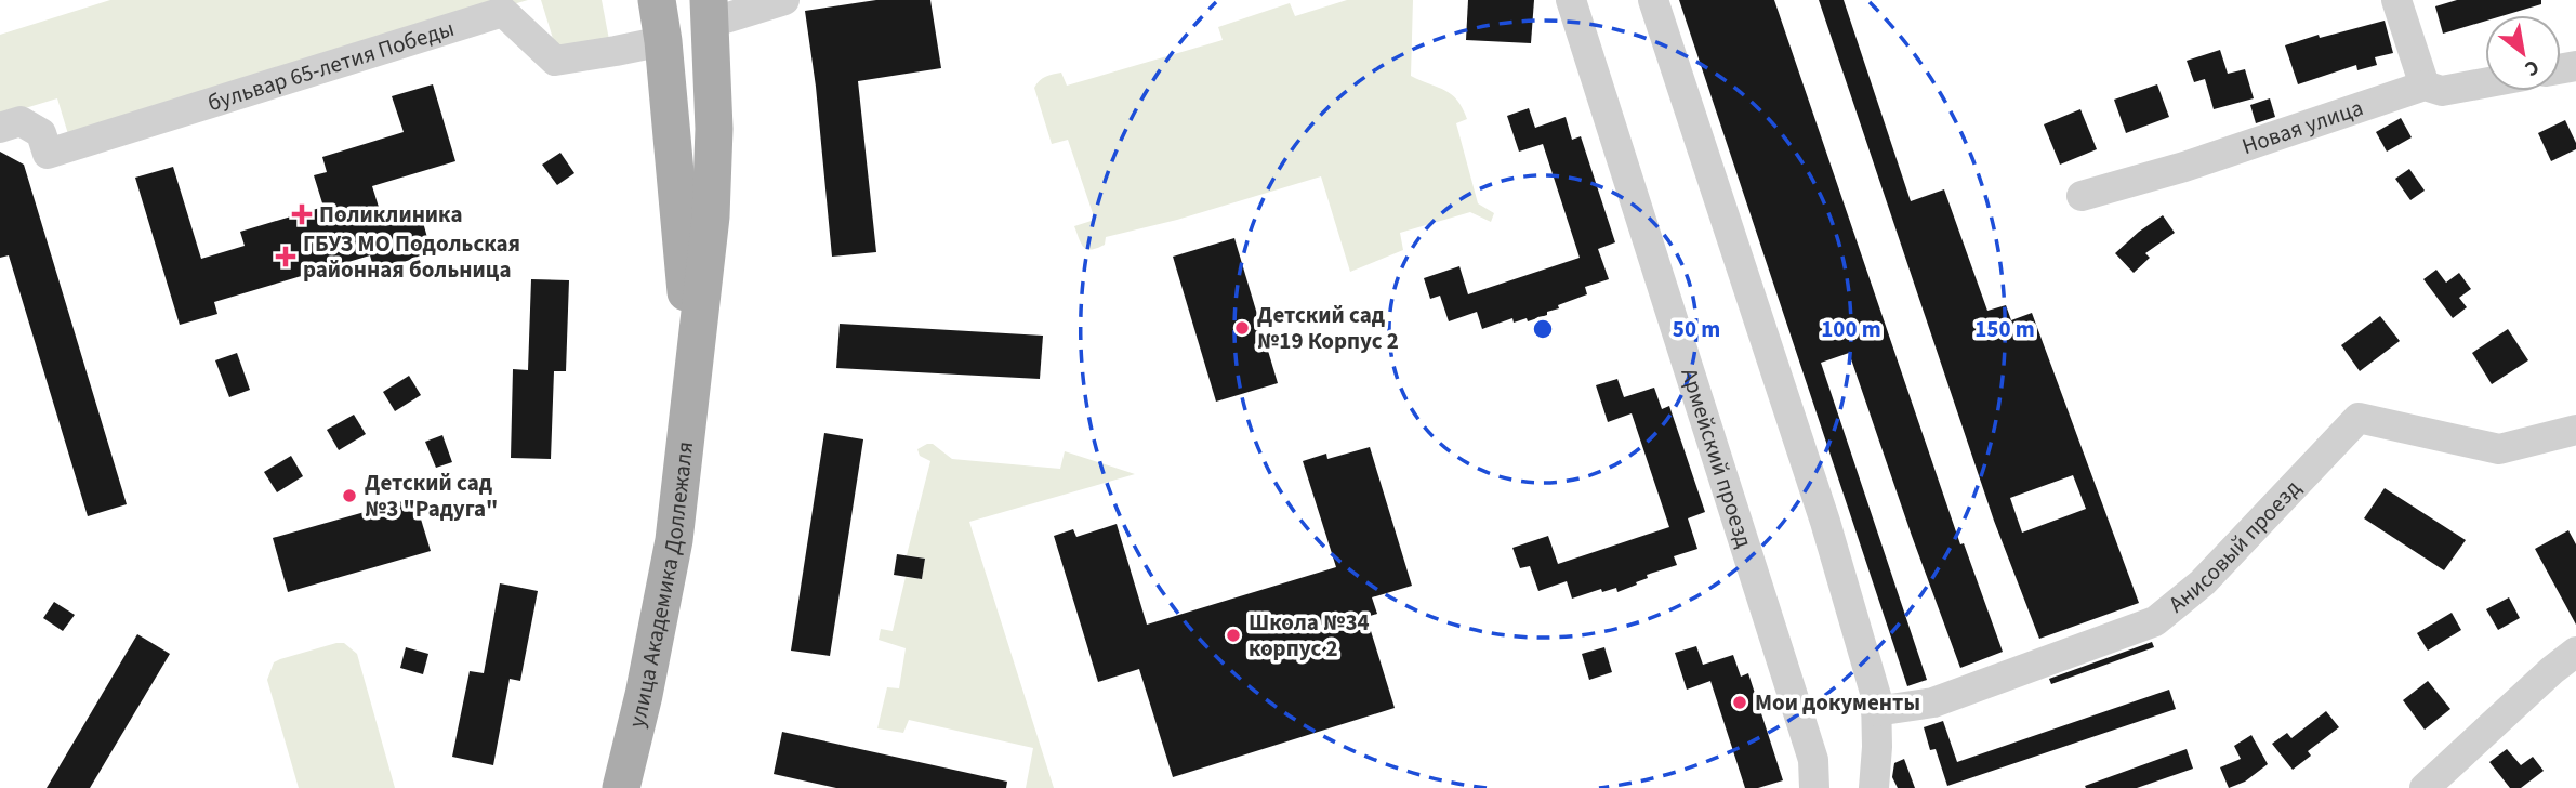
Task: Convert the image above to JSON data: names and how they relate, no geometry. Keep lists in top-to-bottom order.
{
  "streets": {
    "main road": ["улица Академика Доллежаля"],
    "street": [
      "бульвар 65-летия Победы",
      "Новая улица",
      "Армейский проезд",
      "Анисовый проезд"
    ]
  },
  "crossings": [
    ["бульвар 65-летия Победы", "улица Академика Доллежаля"]
  ],
  "places": {
    "health": ["Поликлиника", "ГБУЗ МО Подольская районная больница"],
    "other": [
      "Детский сад №19 Корпус 2",
      "Детский сад №3 \"Радуга\"",
      "Школа №34 корпус 2",
      "Мои документы"
    ]
  },
  "north": "bottom right",
  "rings": ["50 m", "100 m", "150 m"]
}
